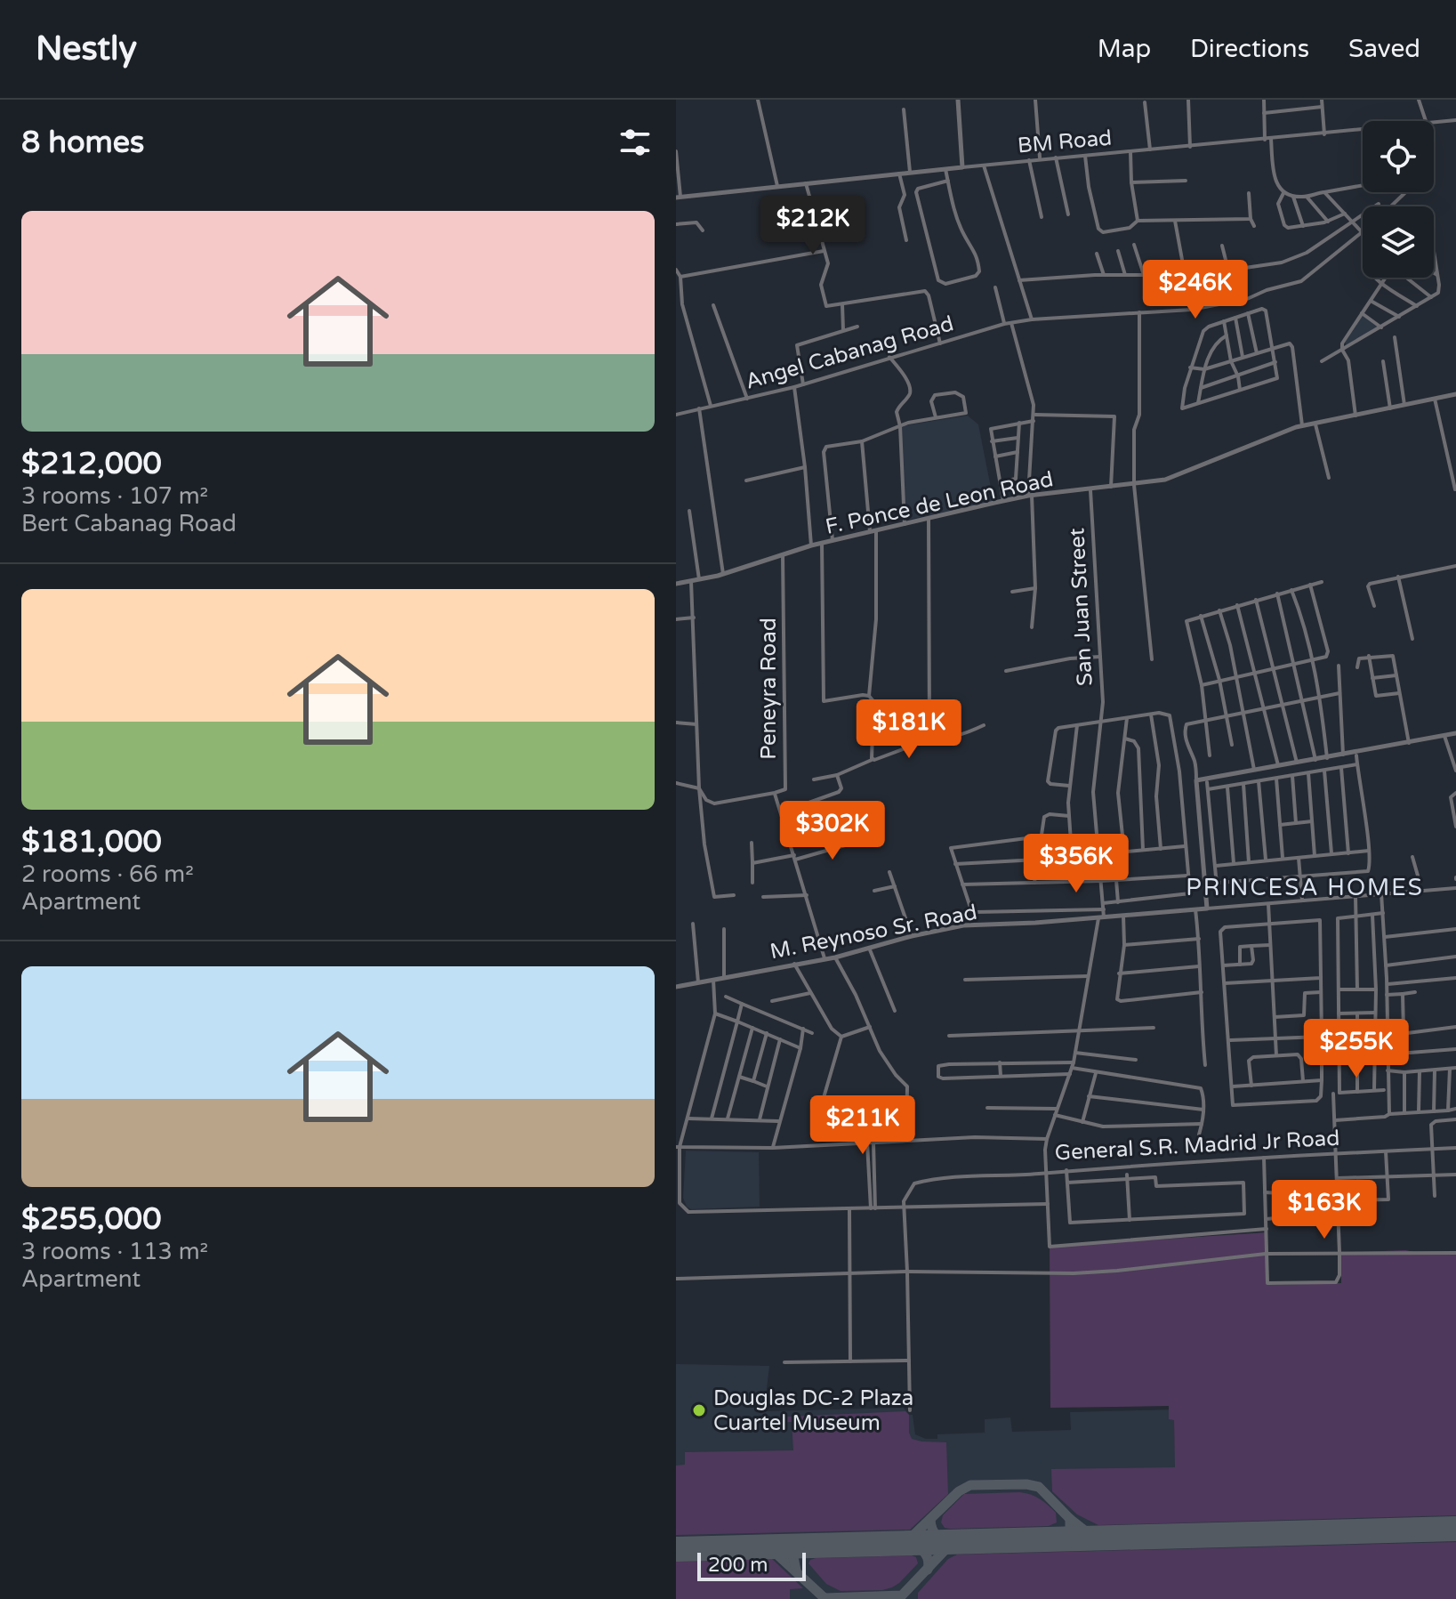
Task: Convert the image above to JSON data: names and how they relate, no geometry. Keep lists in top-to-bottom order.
{
  "streets": {
    "street": [
      "BM Road",
      "Angel Cabanag Road",
      "F. Ponce de Leon Road",
      "San Juan Street",
      "Peneyra Road",
      "M. Reynoso Sr. Road",
      "General S.R. Madrid Jr Road"
    ]
  },
  "crossings": [
    ["F. Ponce de Leon Road", "San Juan Street"],
    ["F. Ponce de Leon Road", "Peneyra Road"],
    ["San Juan Street", "General S.R. Madrid Jr Road"],
    ["M. Reynoso Sr. Road", "General S.R. Madrid Jr Road"]
  ],
  "districts": ["PRINCESA HOMES"],
  "places": ["Douglas DC-2 Plaza Cuartel Museum"],
  "scale_bar": "200 m",
  "page": {
    "header": "Nestly",
    "nav": ["Map", "Directions", "Saved"],
    "heading": "8 homes",
    "list": [
      {
        "name": "$212,000",
        "note": "3 rooms · 107 m² · Bert Cabanag Road"
      },
      {
        "name": "$181,000",
        "note": "2 rooms · 66 m² · Apartment"
      },
      {
        "name": "$255,000",
        "note": "3 rooms · 113 m² · Apartment"
      }
    ],
    "price": [
      "$212K",
      "$246K",
      "$181K",
      "$302K",
      "$356K",
      "$255K",
      "$211K",
      "$163K"
    ],
    "scale": "200 m"
  }
}
